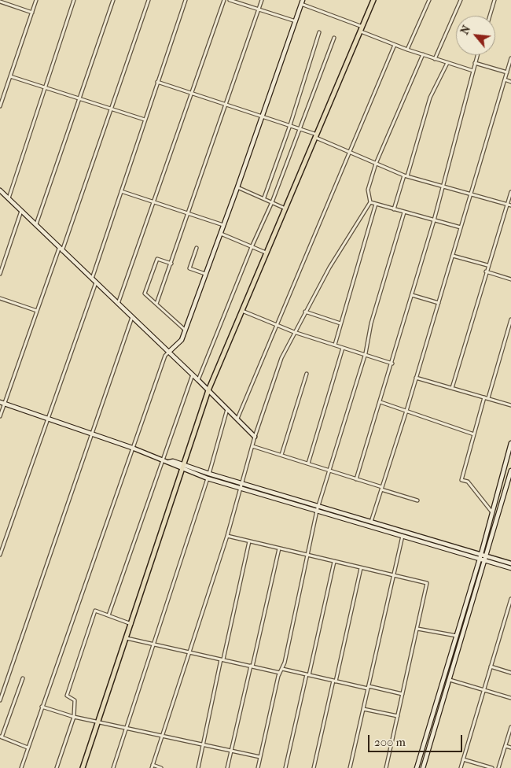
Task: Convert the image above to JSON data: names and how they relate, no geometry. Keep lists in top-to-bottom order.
{
  "scale_bar": "200 m",
  "north": "top left"
}
